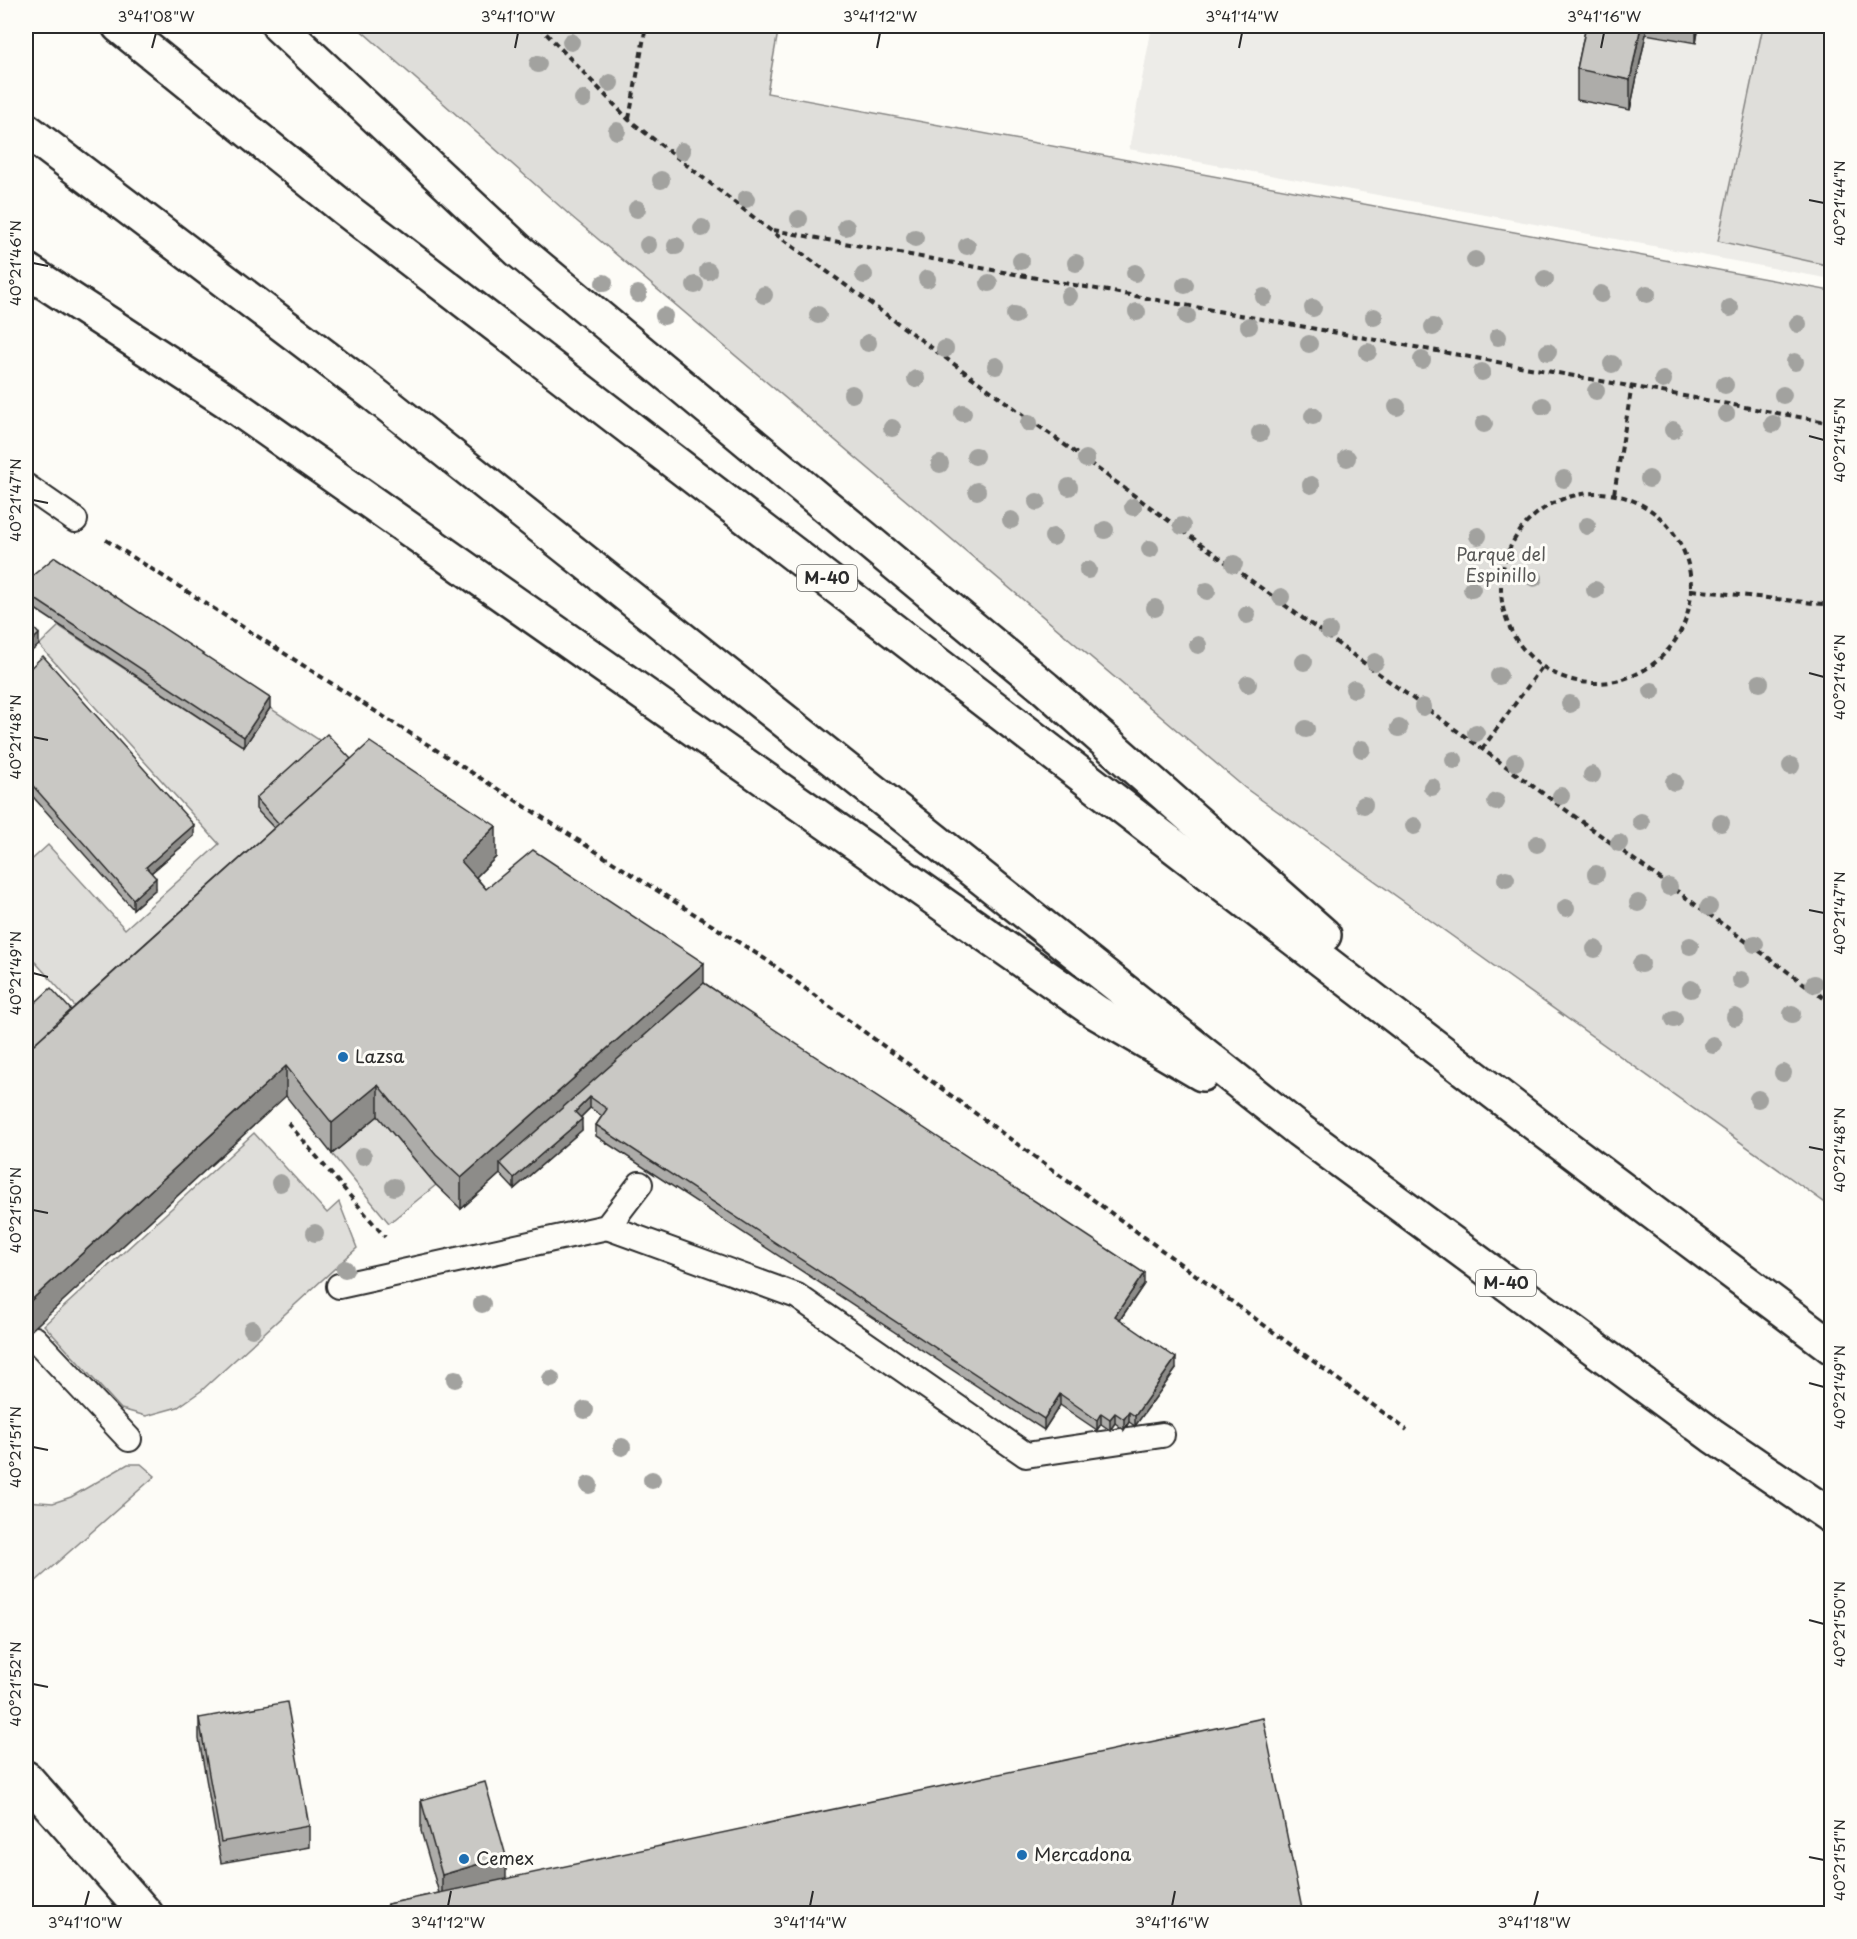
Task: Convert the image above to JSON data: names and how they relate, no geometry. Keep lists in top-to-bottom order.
{
  "streets": {
    "main road": ["M-40"]
  },
  "parks": ["Parque del Espinillo"],
  "places": ["Lazsa", "Mercadona", "Cemex"],
  "coordinates": [
    "3°41'08\"W",
    "3°41'10\"W",
    "3°41'12\"W",
    "3°41'14\"W",
    "3°41'16\"W",
    "40°21'44\"N",
    "40°21'46\"N",
    "40°21'45\"N",
    "40°21'47\"N",
    "40°21'48\"N",
    "40°21'49\"N",
    "40°21'50\"N",
    "40°21'51\"N",
    "40°21'52\"N",
    "3°41'18\"W"
  ]
}
